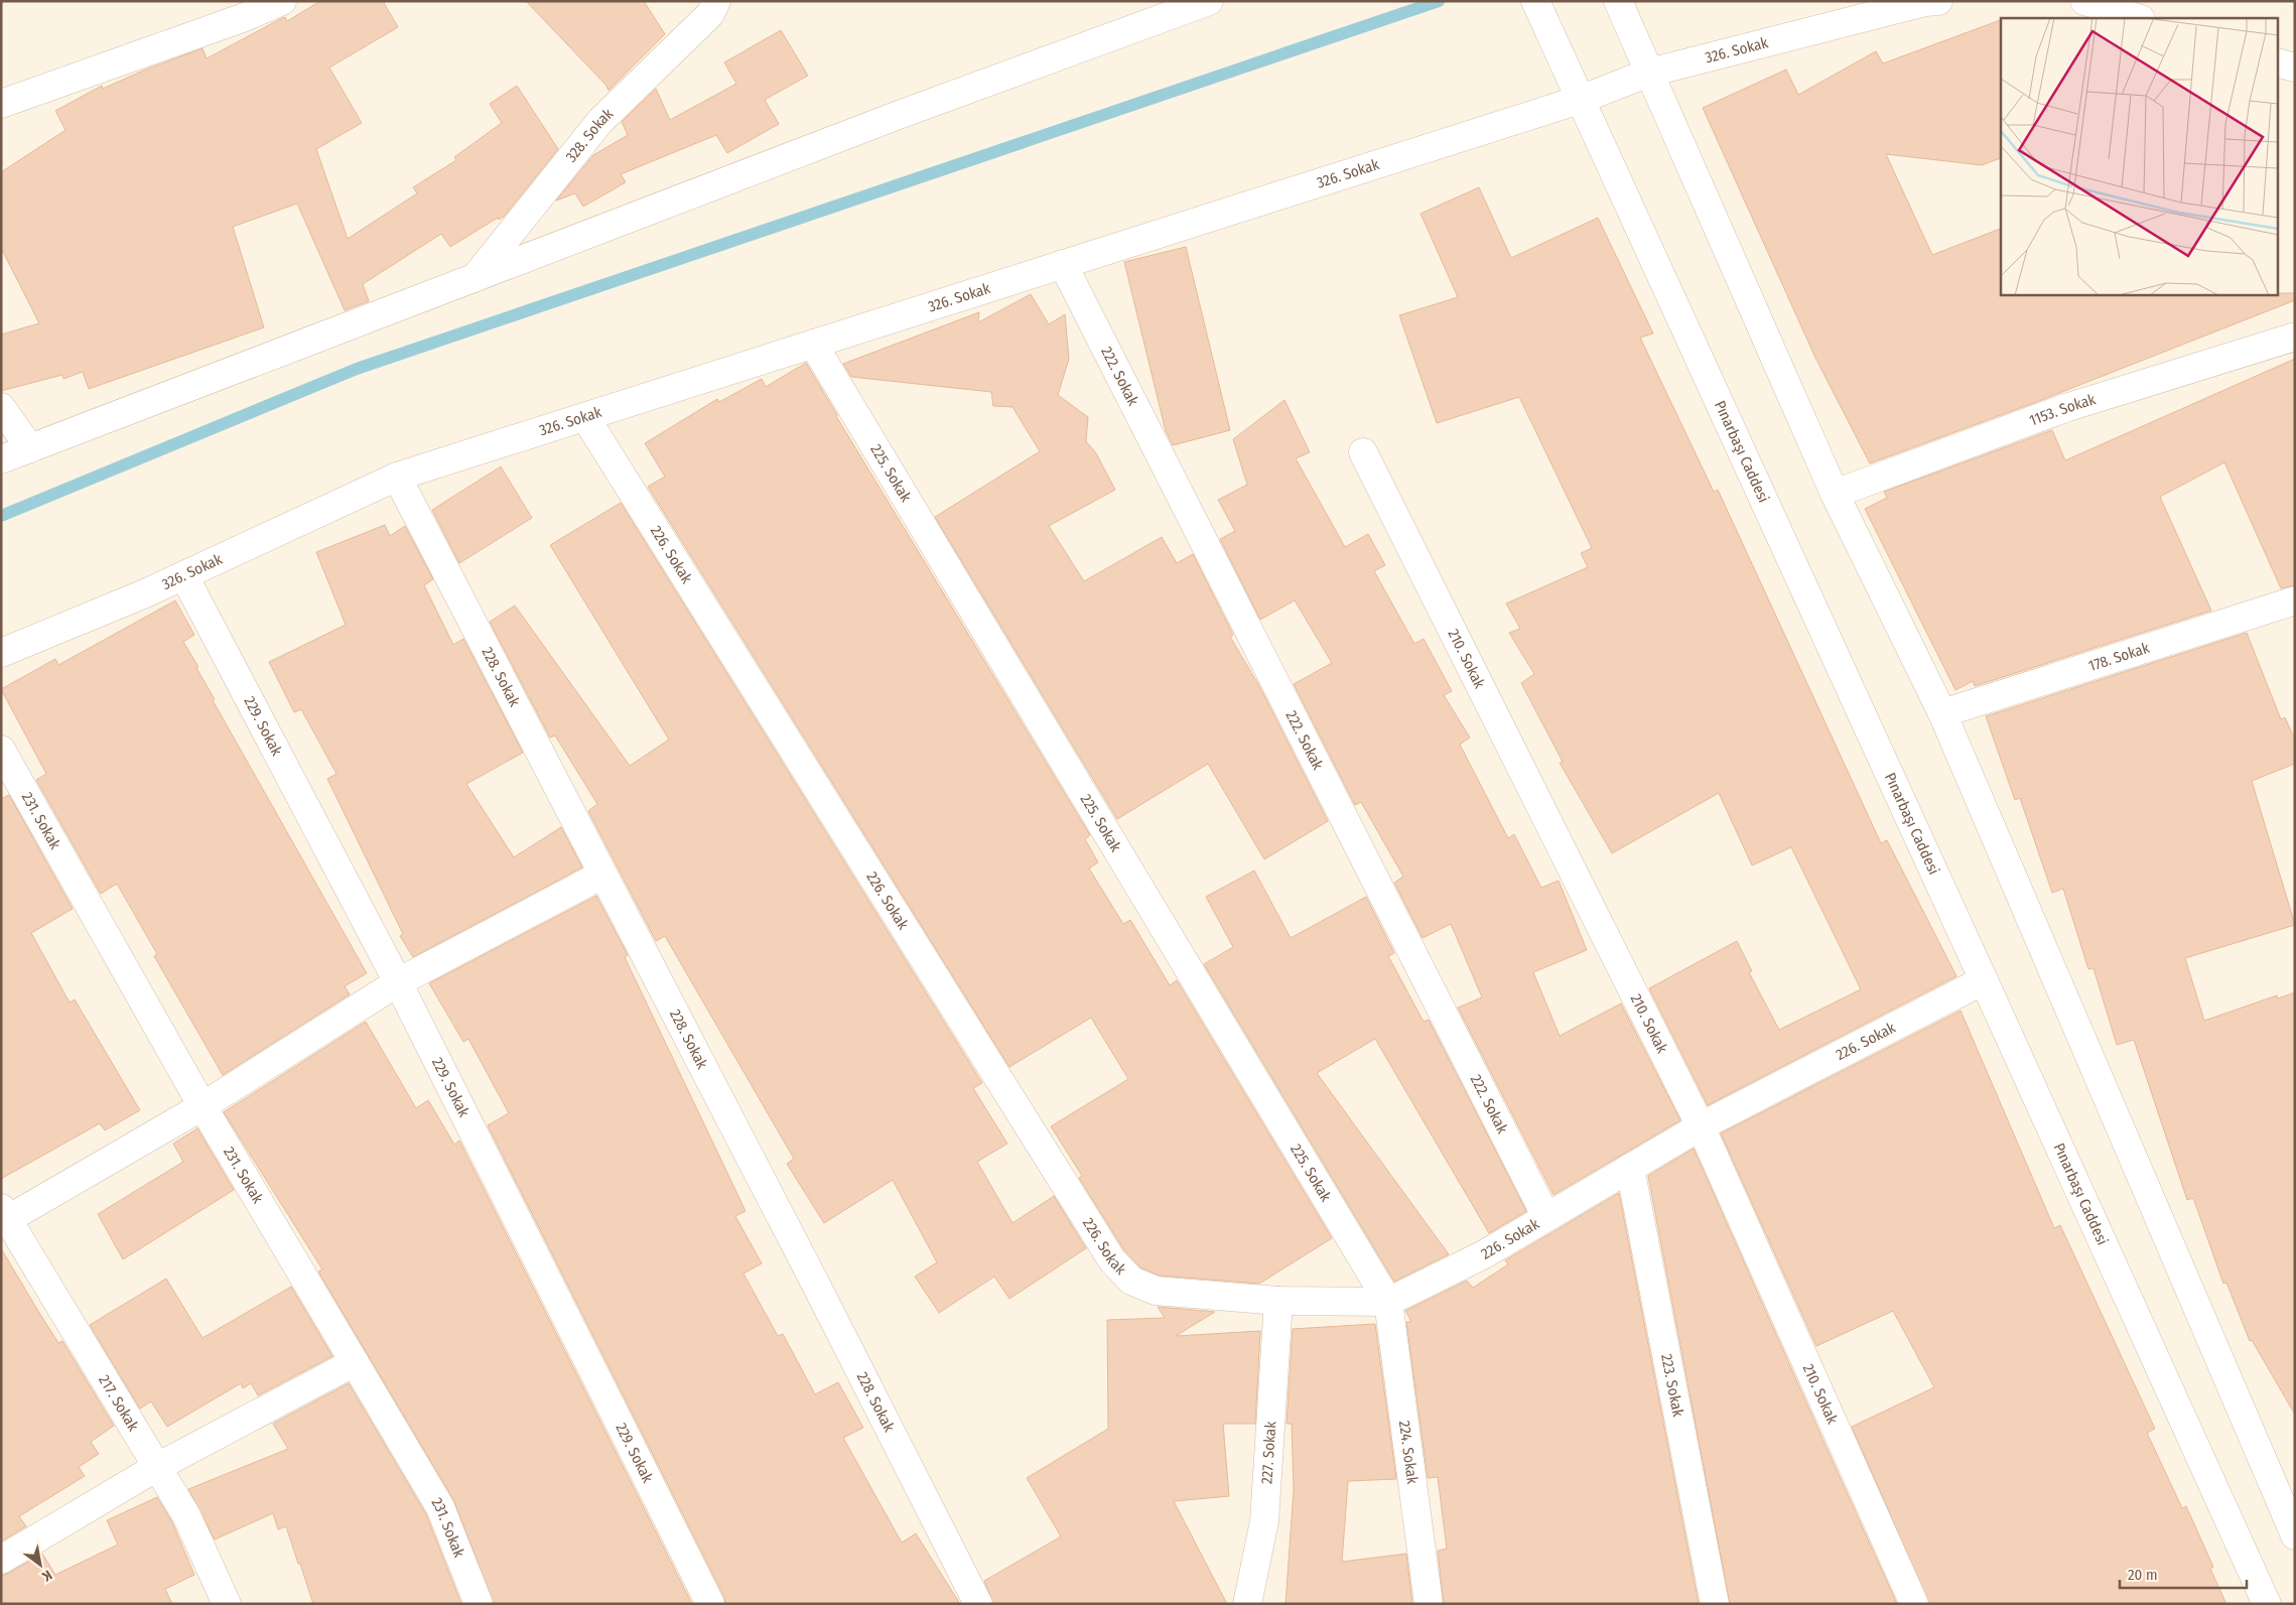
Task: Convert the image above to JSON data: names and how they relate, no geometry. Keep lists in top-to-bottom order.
{
  "streets": {
    "street": [
      "326. Sokak",
      "328. Sokak",
      "222. Sokak",
      "1153. Sokak",
      "Pınarbaşı Caddesi",
      "225. Sokak",
      "226. Sokak",
      "178. Sokak",
      "210. Sokak",
      "228. Sokak",
      "229. Sokak",
      "231. Sokak",
      "223. Sokak",
      "217. Sokak",
      "227. Sokak",
      "224. Sokak"
    ]
  },
  "crossings": [
    ["326. Sokak", "222. Sokak"],
    ["326. Sokak", "Pınarbaşı Caddesi"],
    ["326. Sokak", "225. Sokak"],
    ["326. Sokak", "226. Sokak"],
    ["326. Sokak", "228. Sokak"],
    ["326. Sokak", "229. Sokak"],
    ["222. Sokak", "226. Sokak"],
    ["Pınarbaşı Caddesi", "226. Sokak"],
    ["225. Sokak", "226. Sokak"],
    ["225. Sokak", "224. Sokak"],
    ["226. Sokak", "210. Sokak"],
    ["226. Sokak", "223. Sokak"],
    ["226. Sokak", "227. Sokak"],
    ["226. Sokak", "224. Sokak"]
  ],
  "scale_bar": "20 m",
  "north": "bottom right"
}
